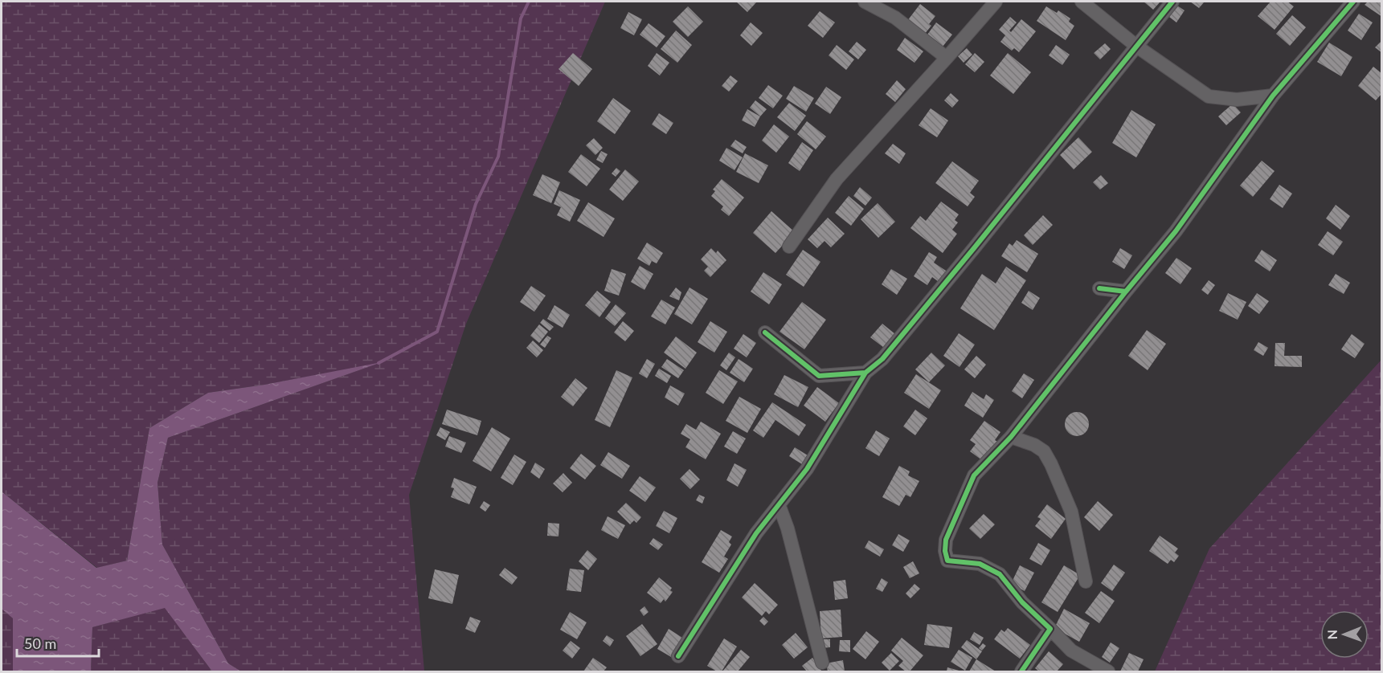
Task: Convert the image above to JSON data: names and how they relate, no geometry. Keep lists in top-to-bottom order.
{
  "scale_bar": "50 m",
  "north": "left"
}
